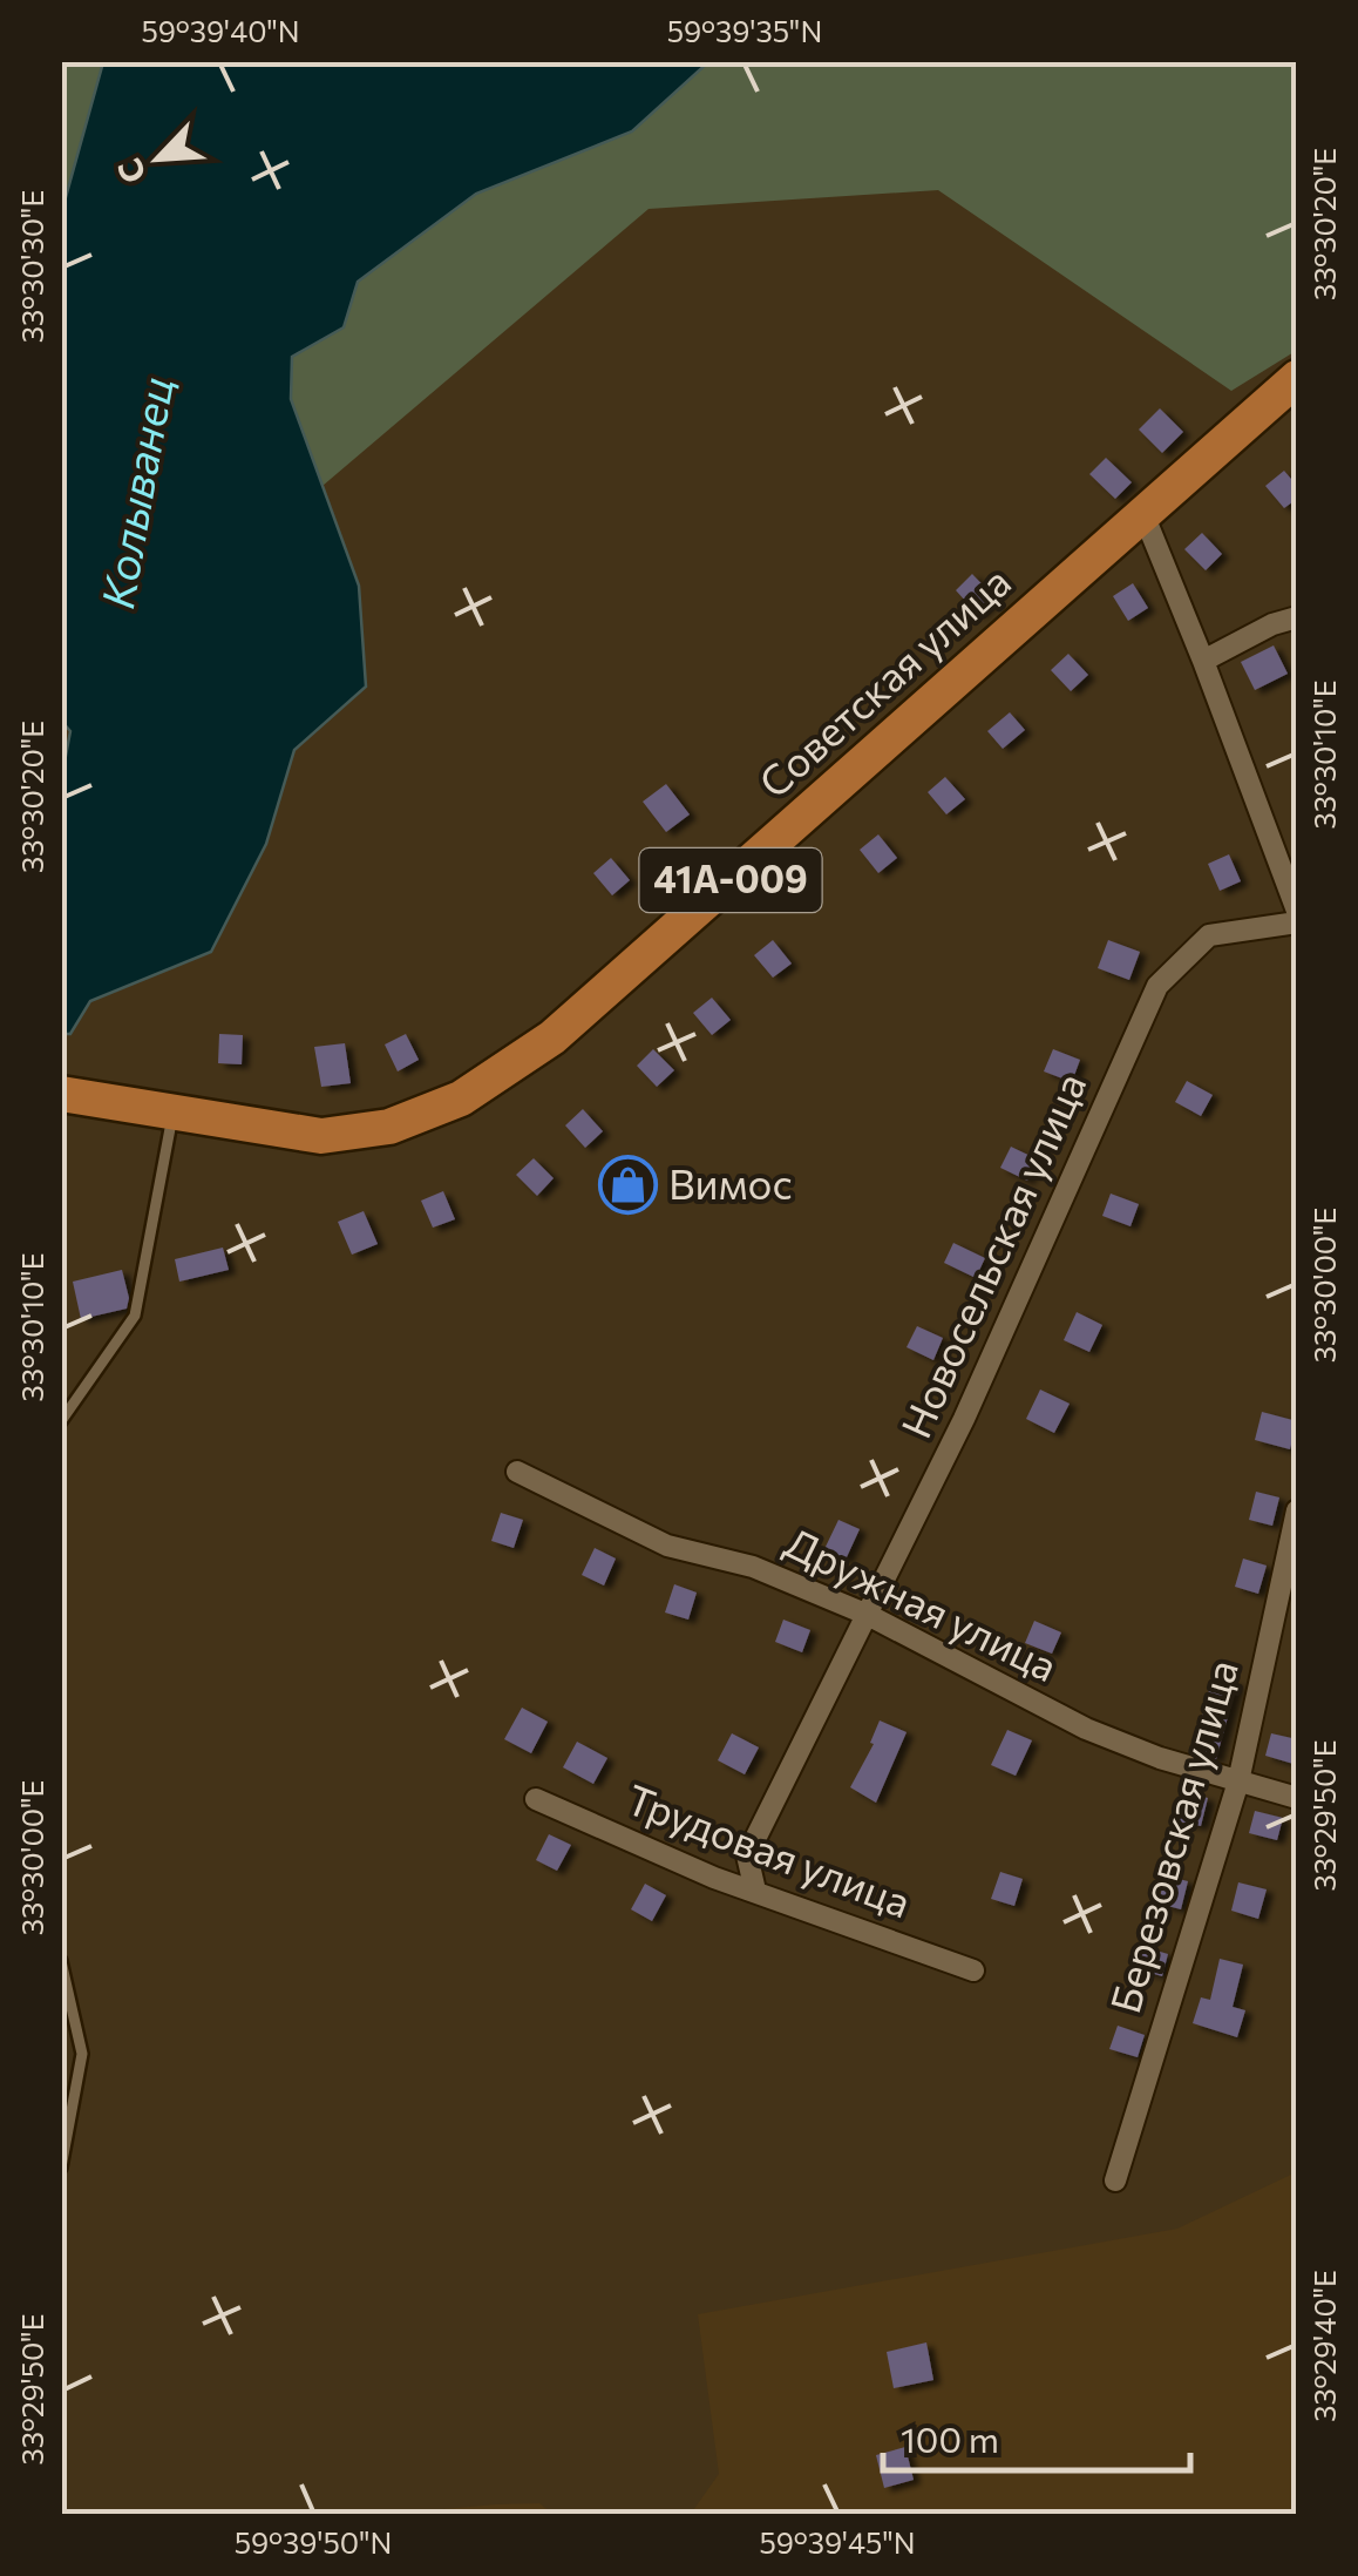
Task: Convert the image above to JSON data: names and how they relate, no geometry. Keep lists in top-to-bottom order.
{
  "streets": {
    "main road": ["Советская улица", "41А-009"],
    "street": [
      "Новосельская улица",
      "Дружная улица",
      "Березовская улица",
      "Трудовая улица"
    ]
  },
  "crossings": [
    ["Новосельская улица", "Дружная улица"],
    ["Новосельская улица", "Трудовая улица"],
    ["Дружная улица", "Березовская улица"]
  ],
  "water": ["Колыванец"],
  "places": {
    "shop": ["Вимос"]
  },
  "scale_bar": "100 m",
  "north": "bottom left",
  "coordinates": [
    "59°39'40\"N",
    "59°39'35\"N",
    "33°30'20\"E",
    "33°30'30\"E",
    "33°30'10\"E",
    "33°30'00\"E",
    "33°29'50\"E",
    "33°29'40\"E",
    "59°39'50\"N",
    "59°39'45\"N"
  ]
}
